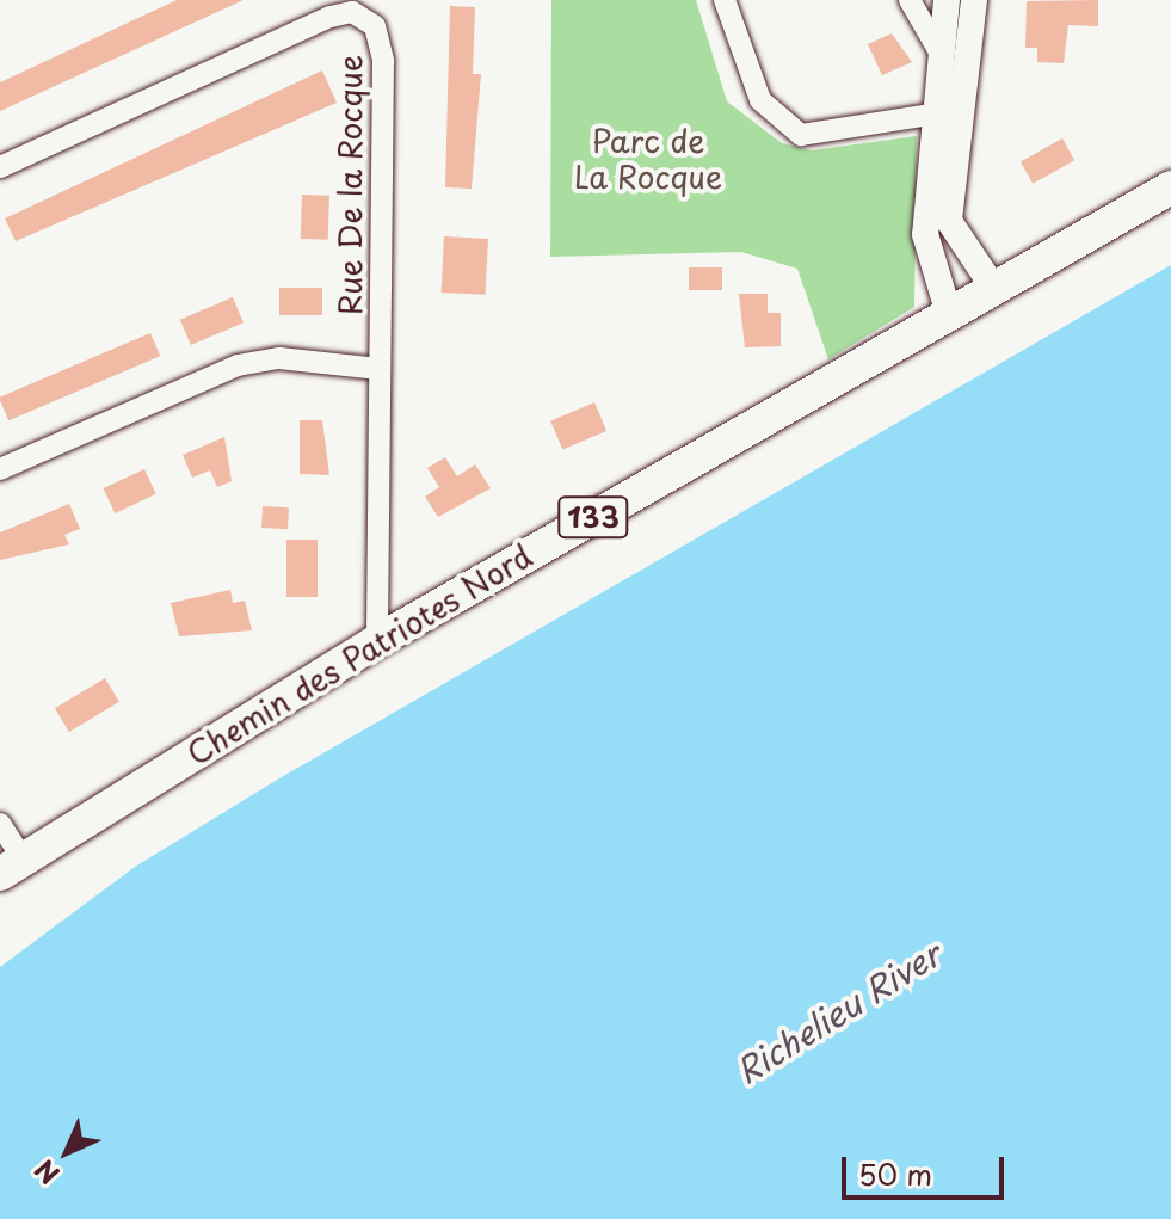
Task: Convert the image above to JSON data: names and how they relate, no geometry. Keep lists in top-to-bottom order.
{
  "streets": {
    "main road": ["133", "Chemin des Patriotes Nord"],
    "street": ["Rue De la Rocque"]
  },
  "crossings": [
    ["Rue De la Rocque", "Chemin des Patriotes Nord"]
  ],
  "water": ["Richelieu River"],
  "parks": ["Parc de La Rocque"],
  "scale_bar": "50 m",
  "north": "bottom left"
}
